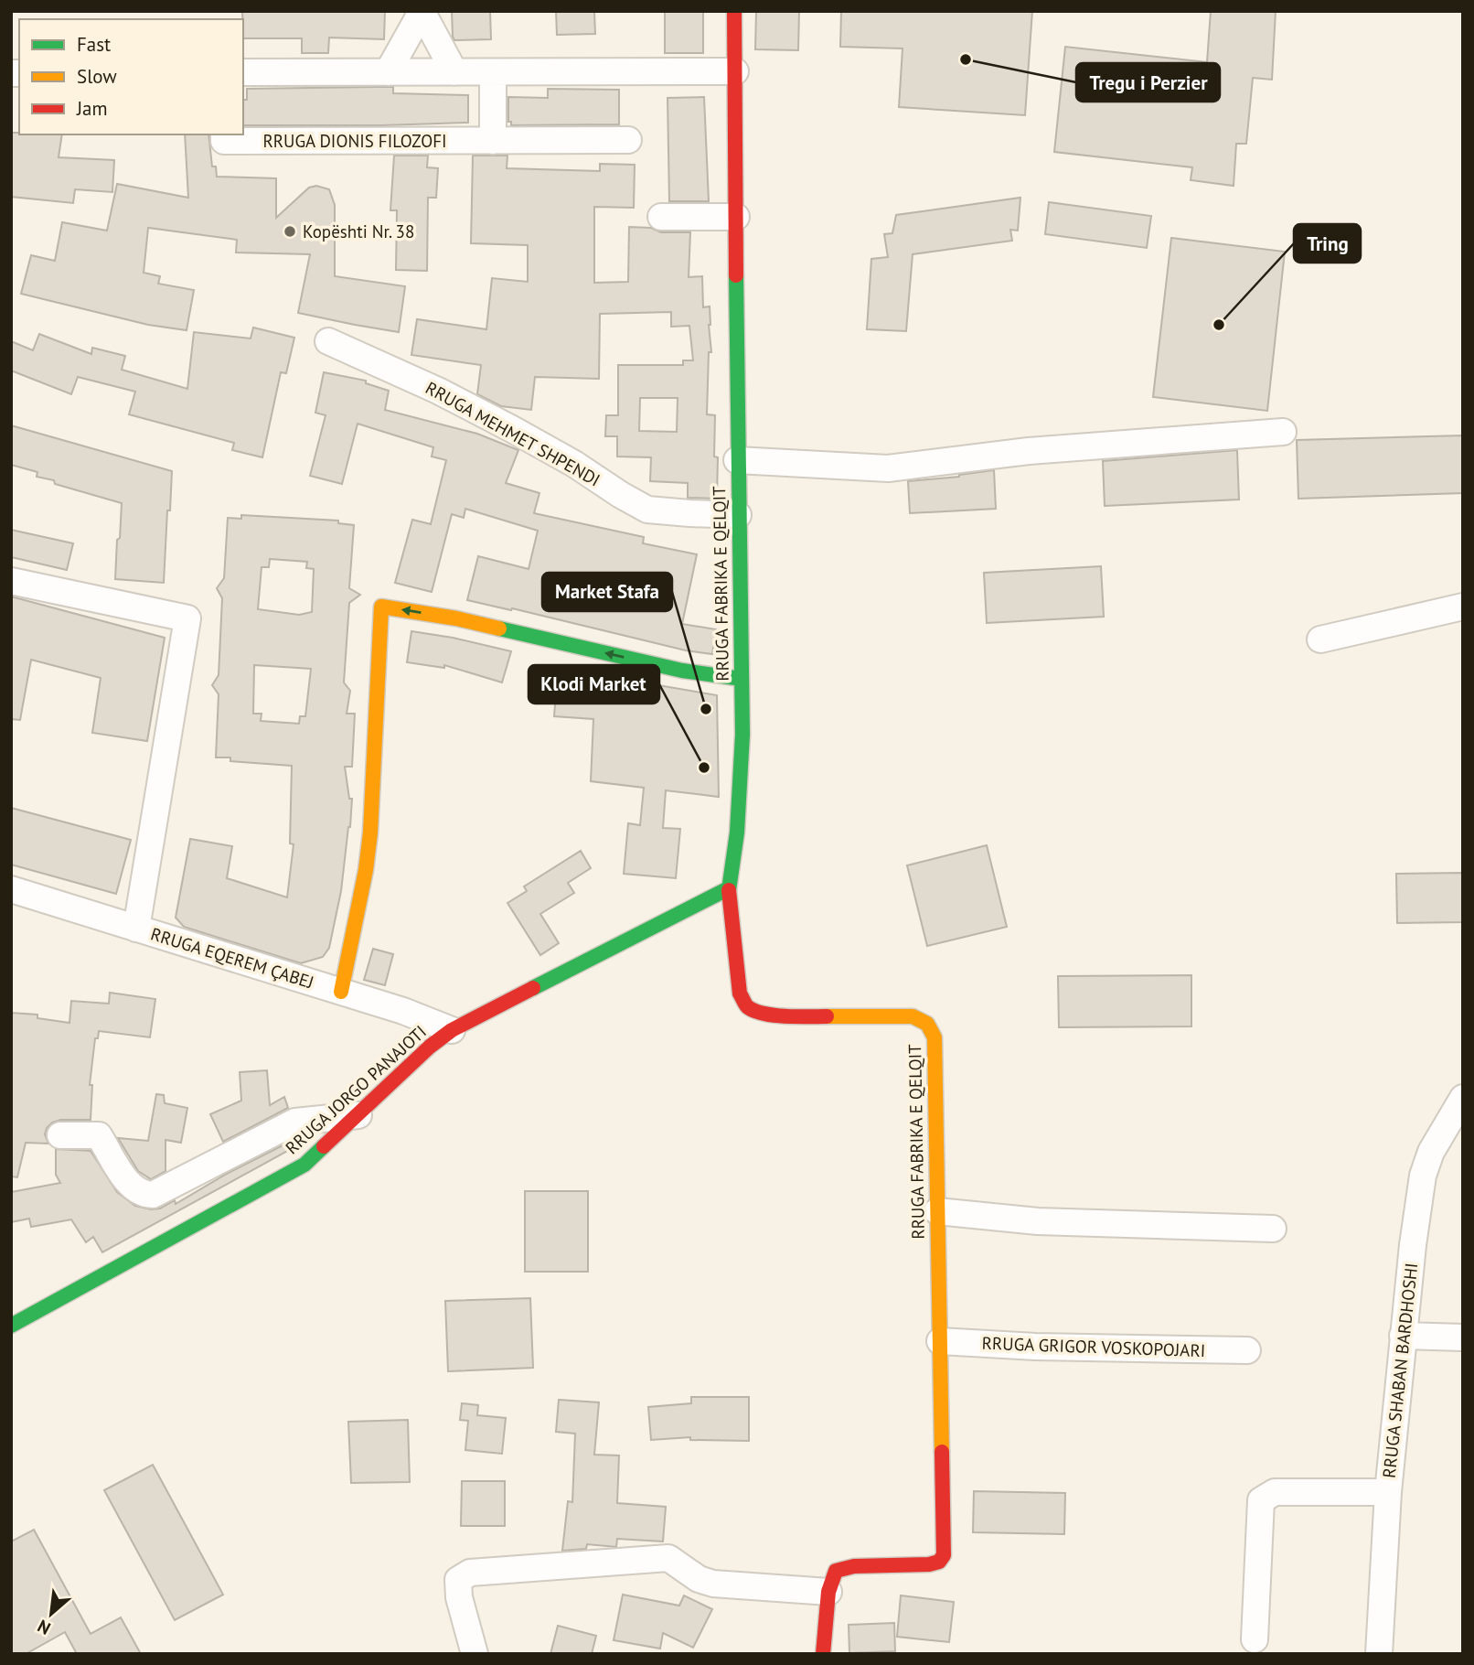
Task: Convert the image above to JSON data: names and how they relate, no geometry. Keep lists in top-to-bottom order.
{
  "streets": {
    "street": [
      "RRUGA DIONIS FILOZOFI",
      "RRUGA MEHMET SHPENDI",
      "RRUGA FABRIKA E QELQIT",
      "RRUGA EQEREM ÇABEJ",
      "RRUGA JORGO PANAJOTI",
      "RRUGA GRIGOR VOSKOPOJARI",
      "RRUGA SHABAN BARDHOSHI"
    ]
  },
  "crossings": [
    ["RRUGA MEHMET SHPENDI", "RRUGA FABRIKA E QELQIT"],
    ["RRUGA FABRIKA E QELQIT", "RRUGA JORGO PANAJOTI"],
    ["RRUGA FABRIKA E QELQIT", "RRUGA GRIGOR VOSKOPOJARI"],
    ["RRUGA EQEREM ÇABEJ", "RRUGA JORGO PANAJOTI"]
  ],
  "places": [
    "Tregu i Perzier",
    "Kopështi Nr. 38",
    "Tring",
    "Market Stafa",
    "Klodi Market"
  ],
  "legend": ["Fast", "Slow", "Jam"],
  "north": "bottom left"
}
